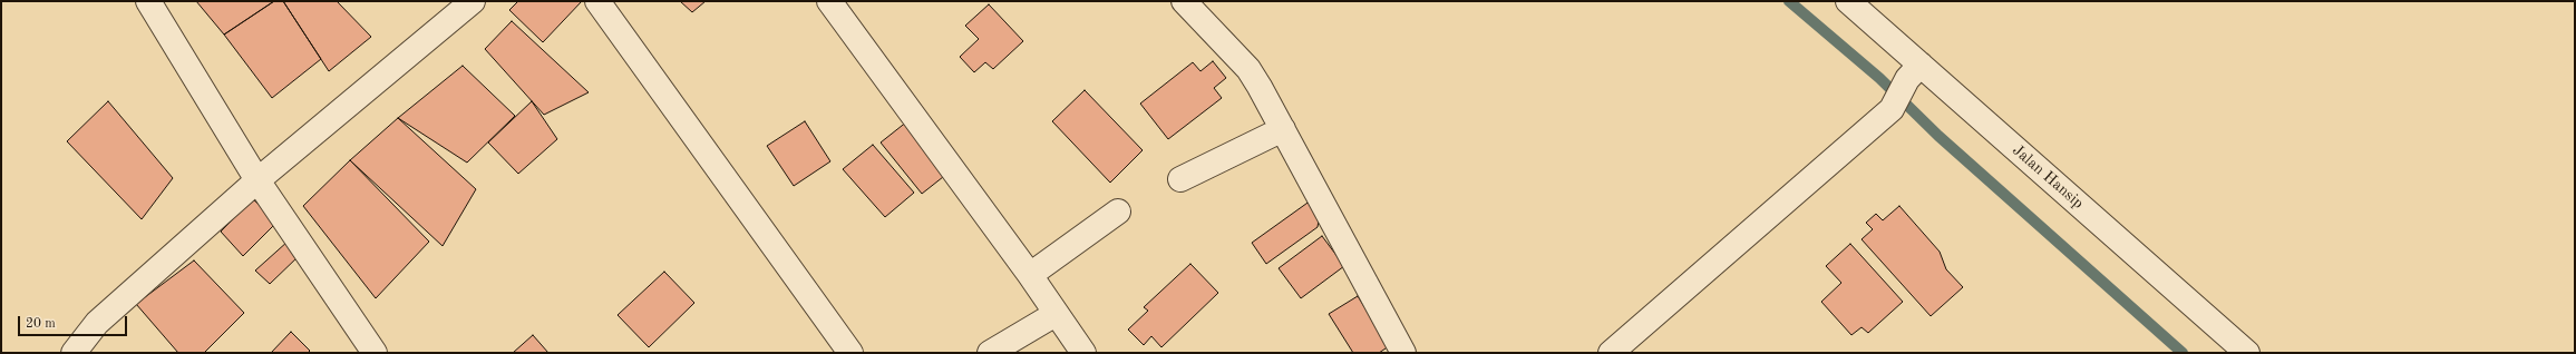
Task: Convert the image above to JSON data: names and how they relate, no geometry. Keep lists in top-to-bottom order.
{
  "streets": {
    "street": ["Jalan Hansip"]
  },
  "scale_bar": "20 m"
}
